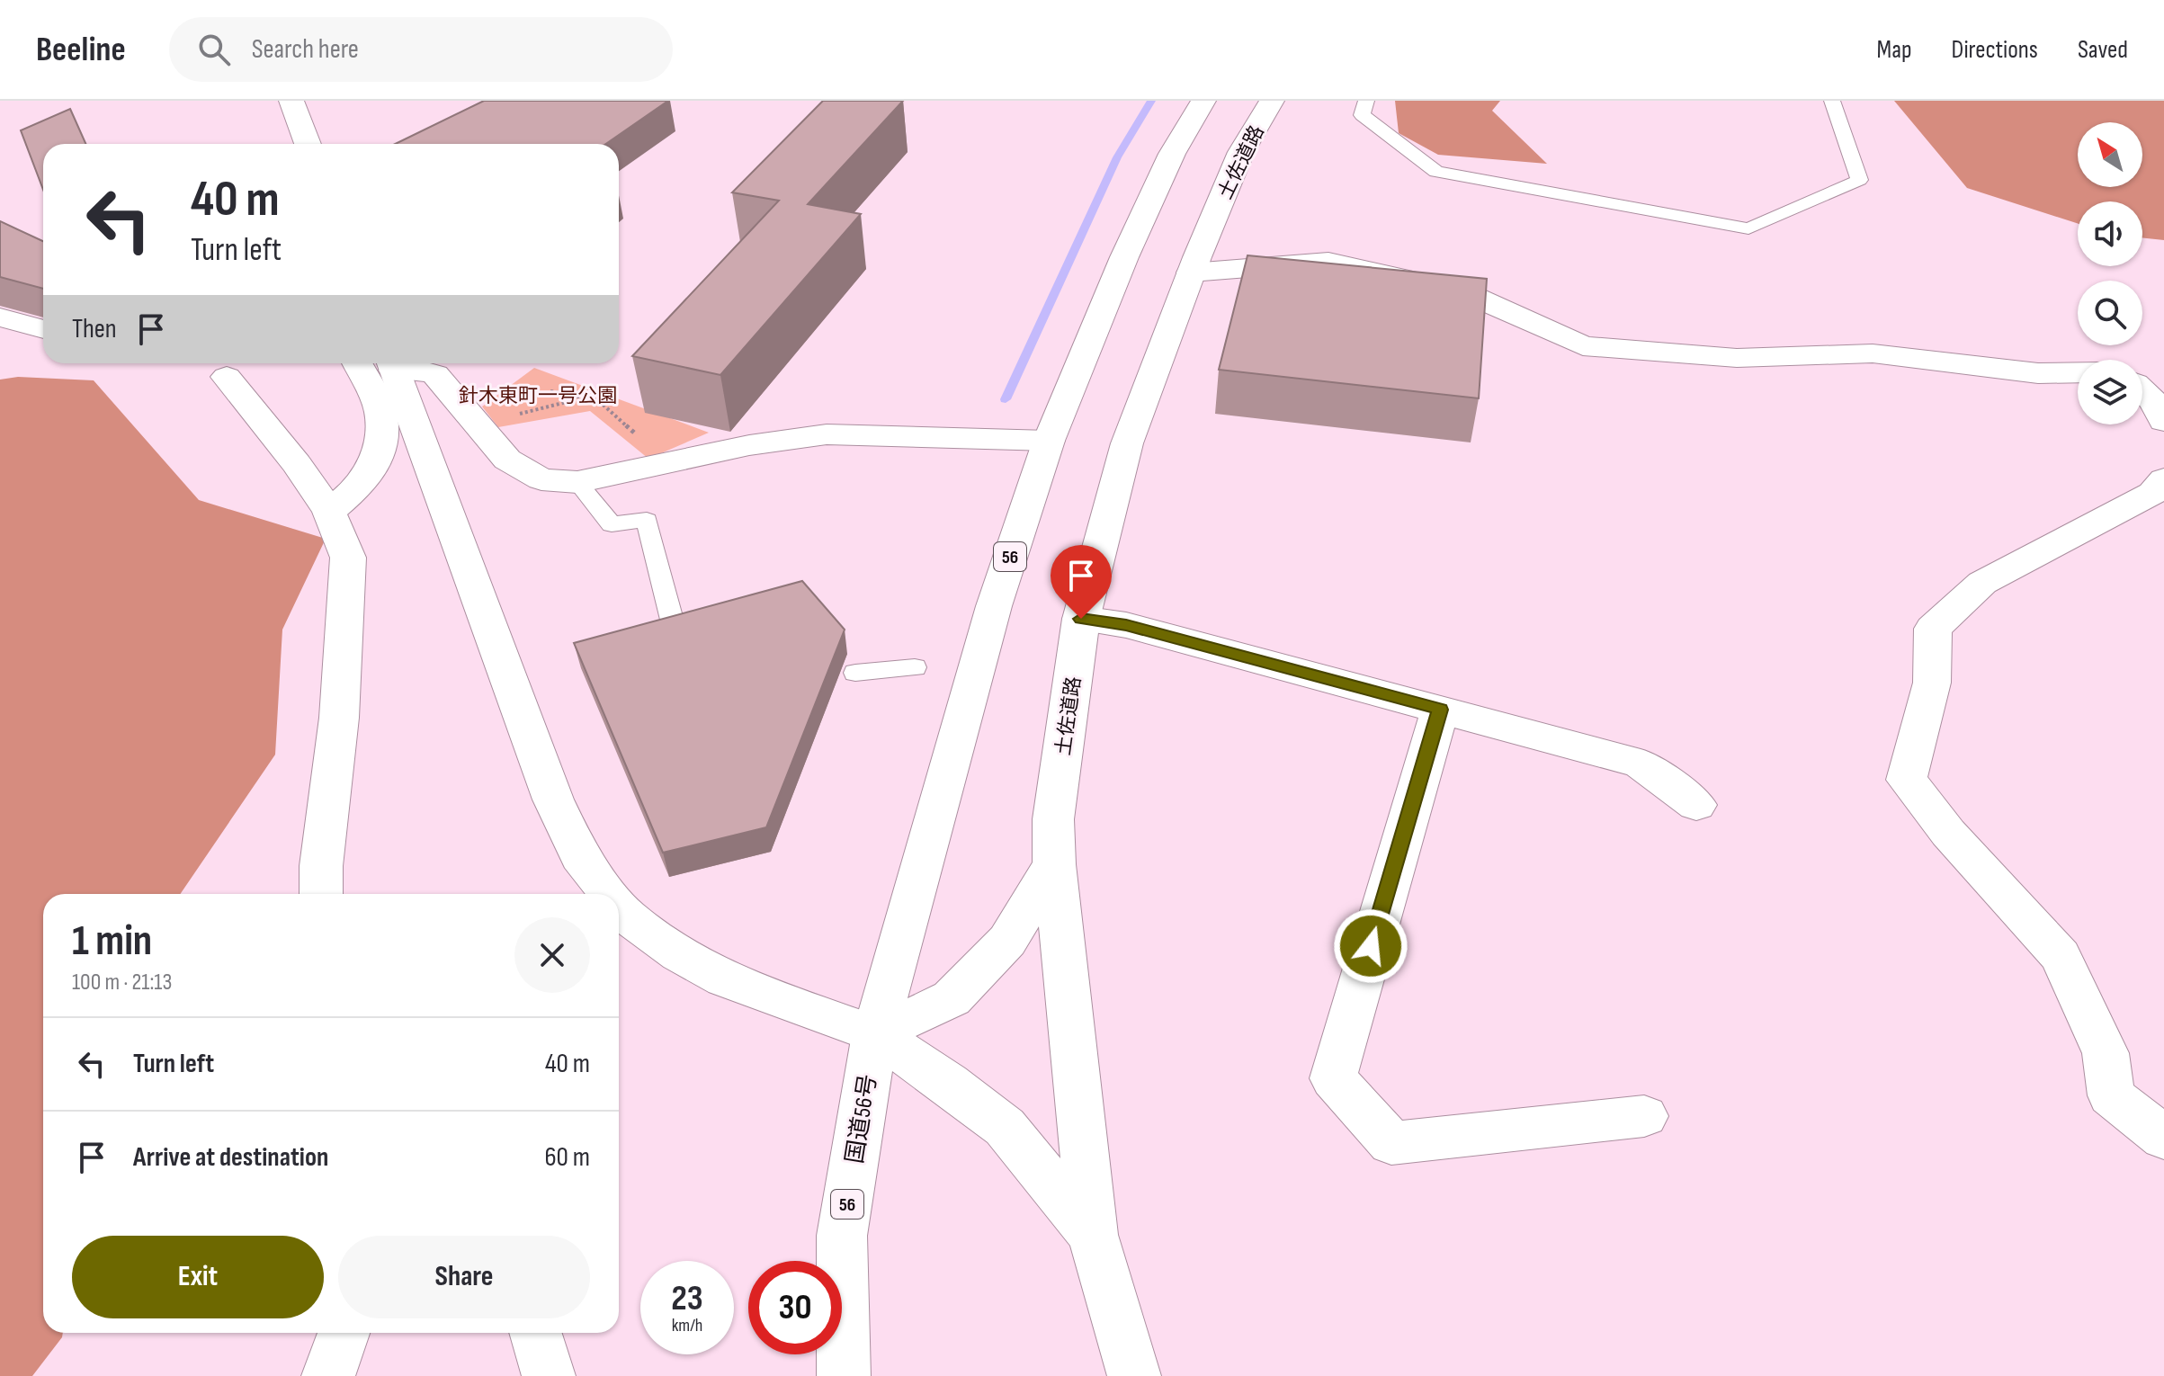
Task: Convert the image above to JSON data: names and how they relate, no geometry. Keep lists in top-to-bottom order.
{
  "streets": {
    "main road": ["土佐道路", "56", "国道56号"]
  },
  "crossings": [
    ["56", "国道56号"]
  ],
  "parks": ["針木東町一号公園"],
  "north": "top left",
  "page": {
    "header": "Beeline",
    "search": "Search here",
    "nav": ["Map", "Directions", "Saved"],
    "turn": ["40 m", "Turn left"],
    "then": "Then",
    "heading": ["1 min", "100 m · 21:13"],
    "list": [
      {
        "name": "Turn left",
        "value": "40 m"
      },
      {
        "name": "Arrive at destination",
        "value": "60 m"
      }
    ],
    "buttons": ["Exit", "Share"],
    "speed": "23 km/h",
    "limit": "30"
  }
}
